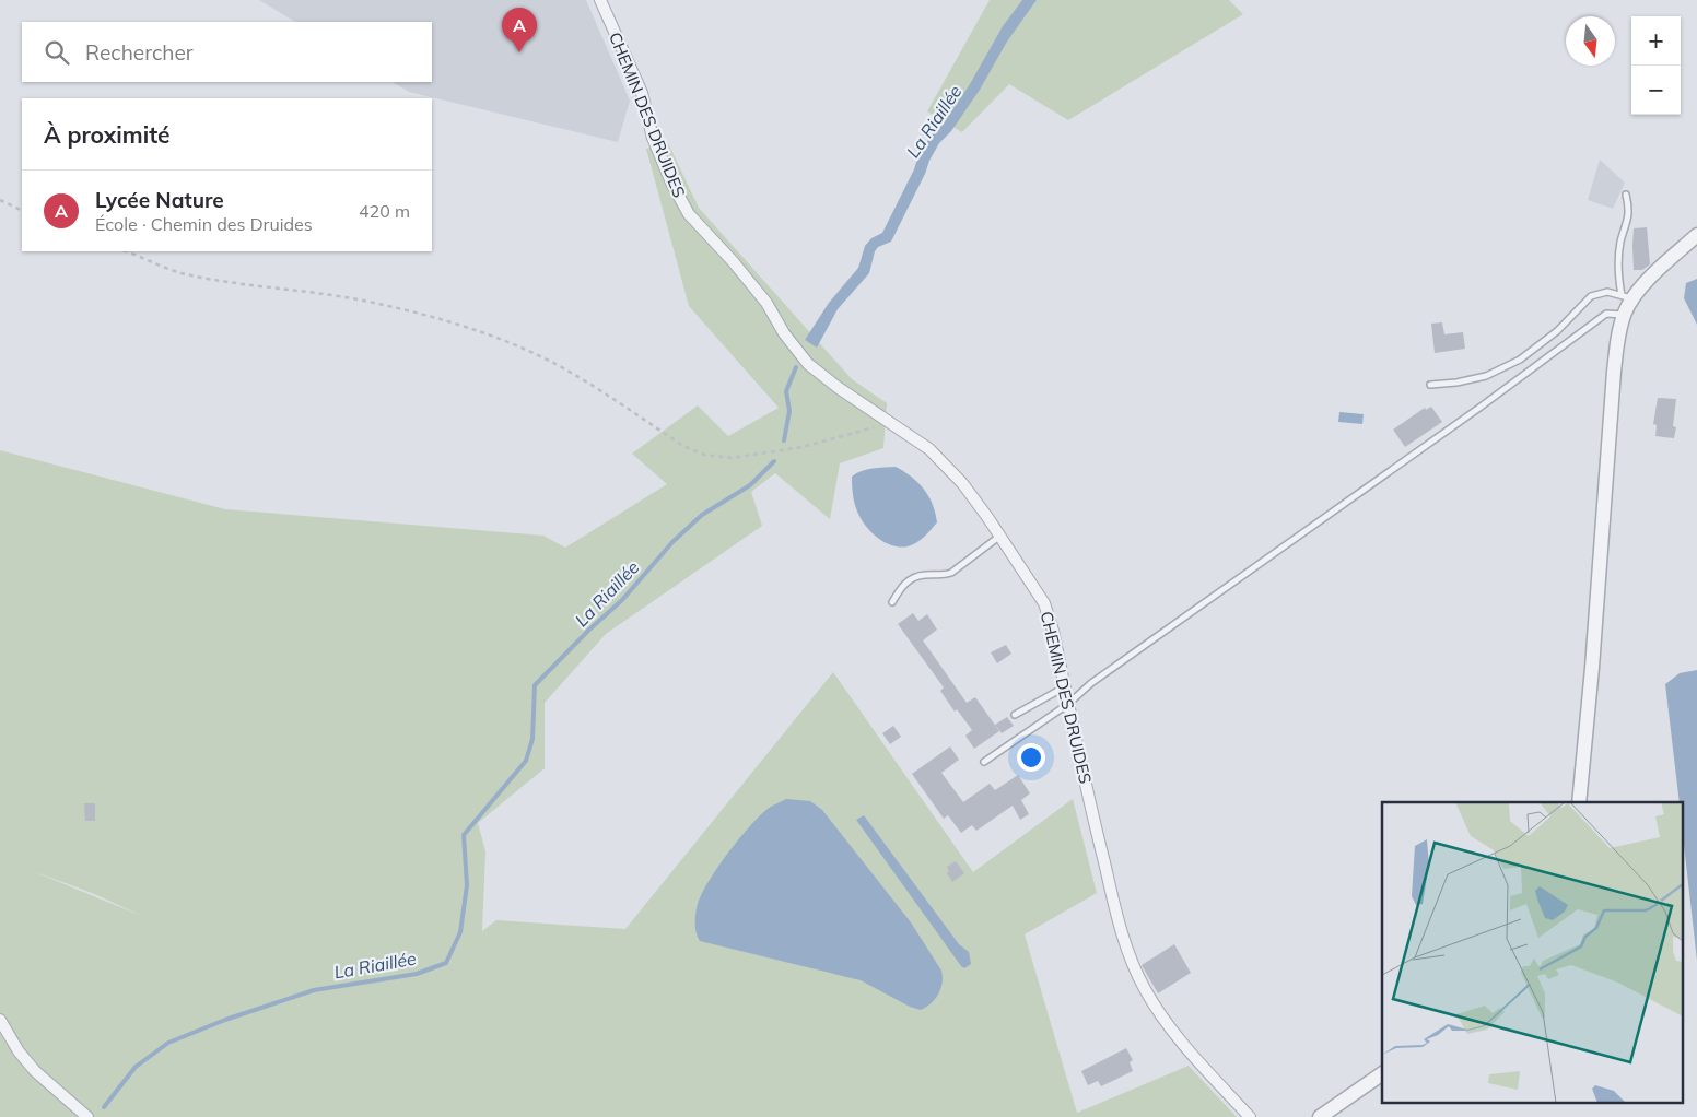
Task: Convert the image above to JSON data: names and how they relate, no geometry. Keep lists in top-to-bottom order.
{
  "streets": {
    "street": ["CHEMIN DES DRUIDES"]
  },
  "water": ["La Riaillée"],
  "north": "bottom",
  "page": {
    "pins": "A",
    "map_buttons": ["+", "−"],
    "search": "Rechercher",
    "heading": "À proximité",
    "list": [
      {
        "mark": "A",
        "name": "Lycée Nature",
        "note": "École · Chemin des Druides",
        "value": "420 m"
      }
    ]
  }
}
